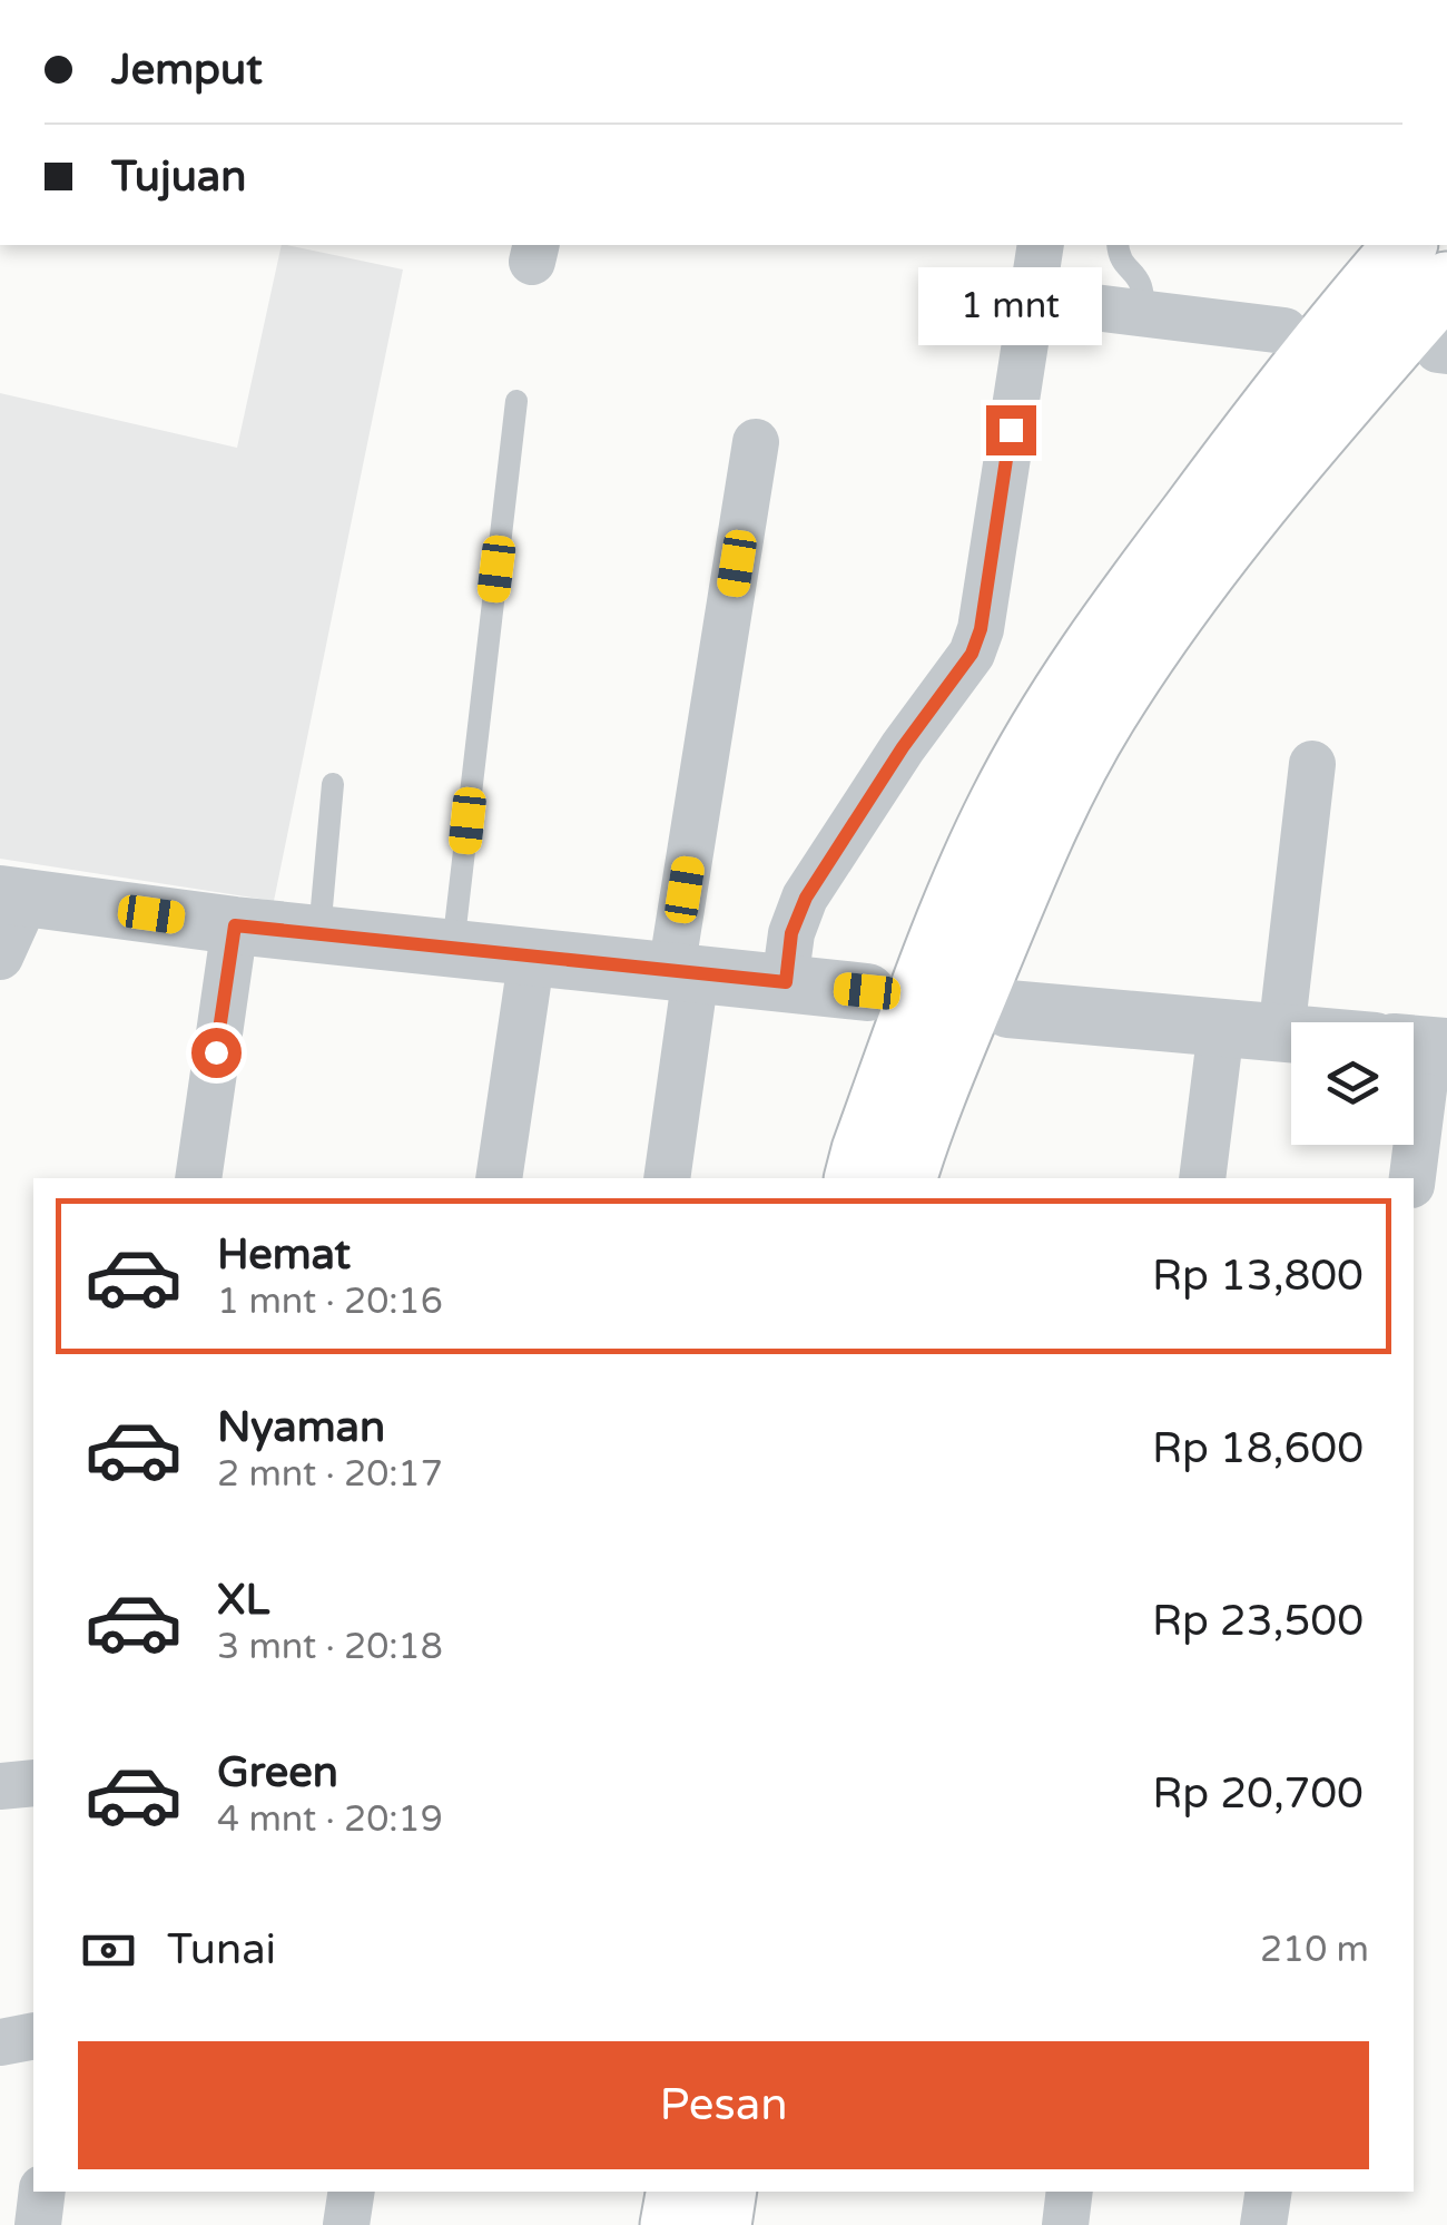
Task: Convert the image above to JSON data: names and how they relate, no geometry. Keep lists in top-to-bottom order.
{
  "page": {
    "banner": ["Jemput", "Tujuan"],
    "bubble": "1 mnt",
    "list": [
      {
        "name": "Hemat",
        "note": "1 mnt · 20:16",
        "value": "Rp 13,800"
      },
      {
        "name": "Nyaman",
        "note": "2 mnt · 20:17",
        "value": "Rp 18,600"
      },
      {
        "name": "XL",
        "note": "3 mnt · 20:18",
        "value": "Rp 23,500"
      },
      {
        "name": "Green",
        "note": "4 mnt · 20:19",
        "value": "Rp 20,700"
      }
    ],
    "pay": ["Tunai", "210 m"],
    "buttons": "Pesan"
  }
}
